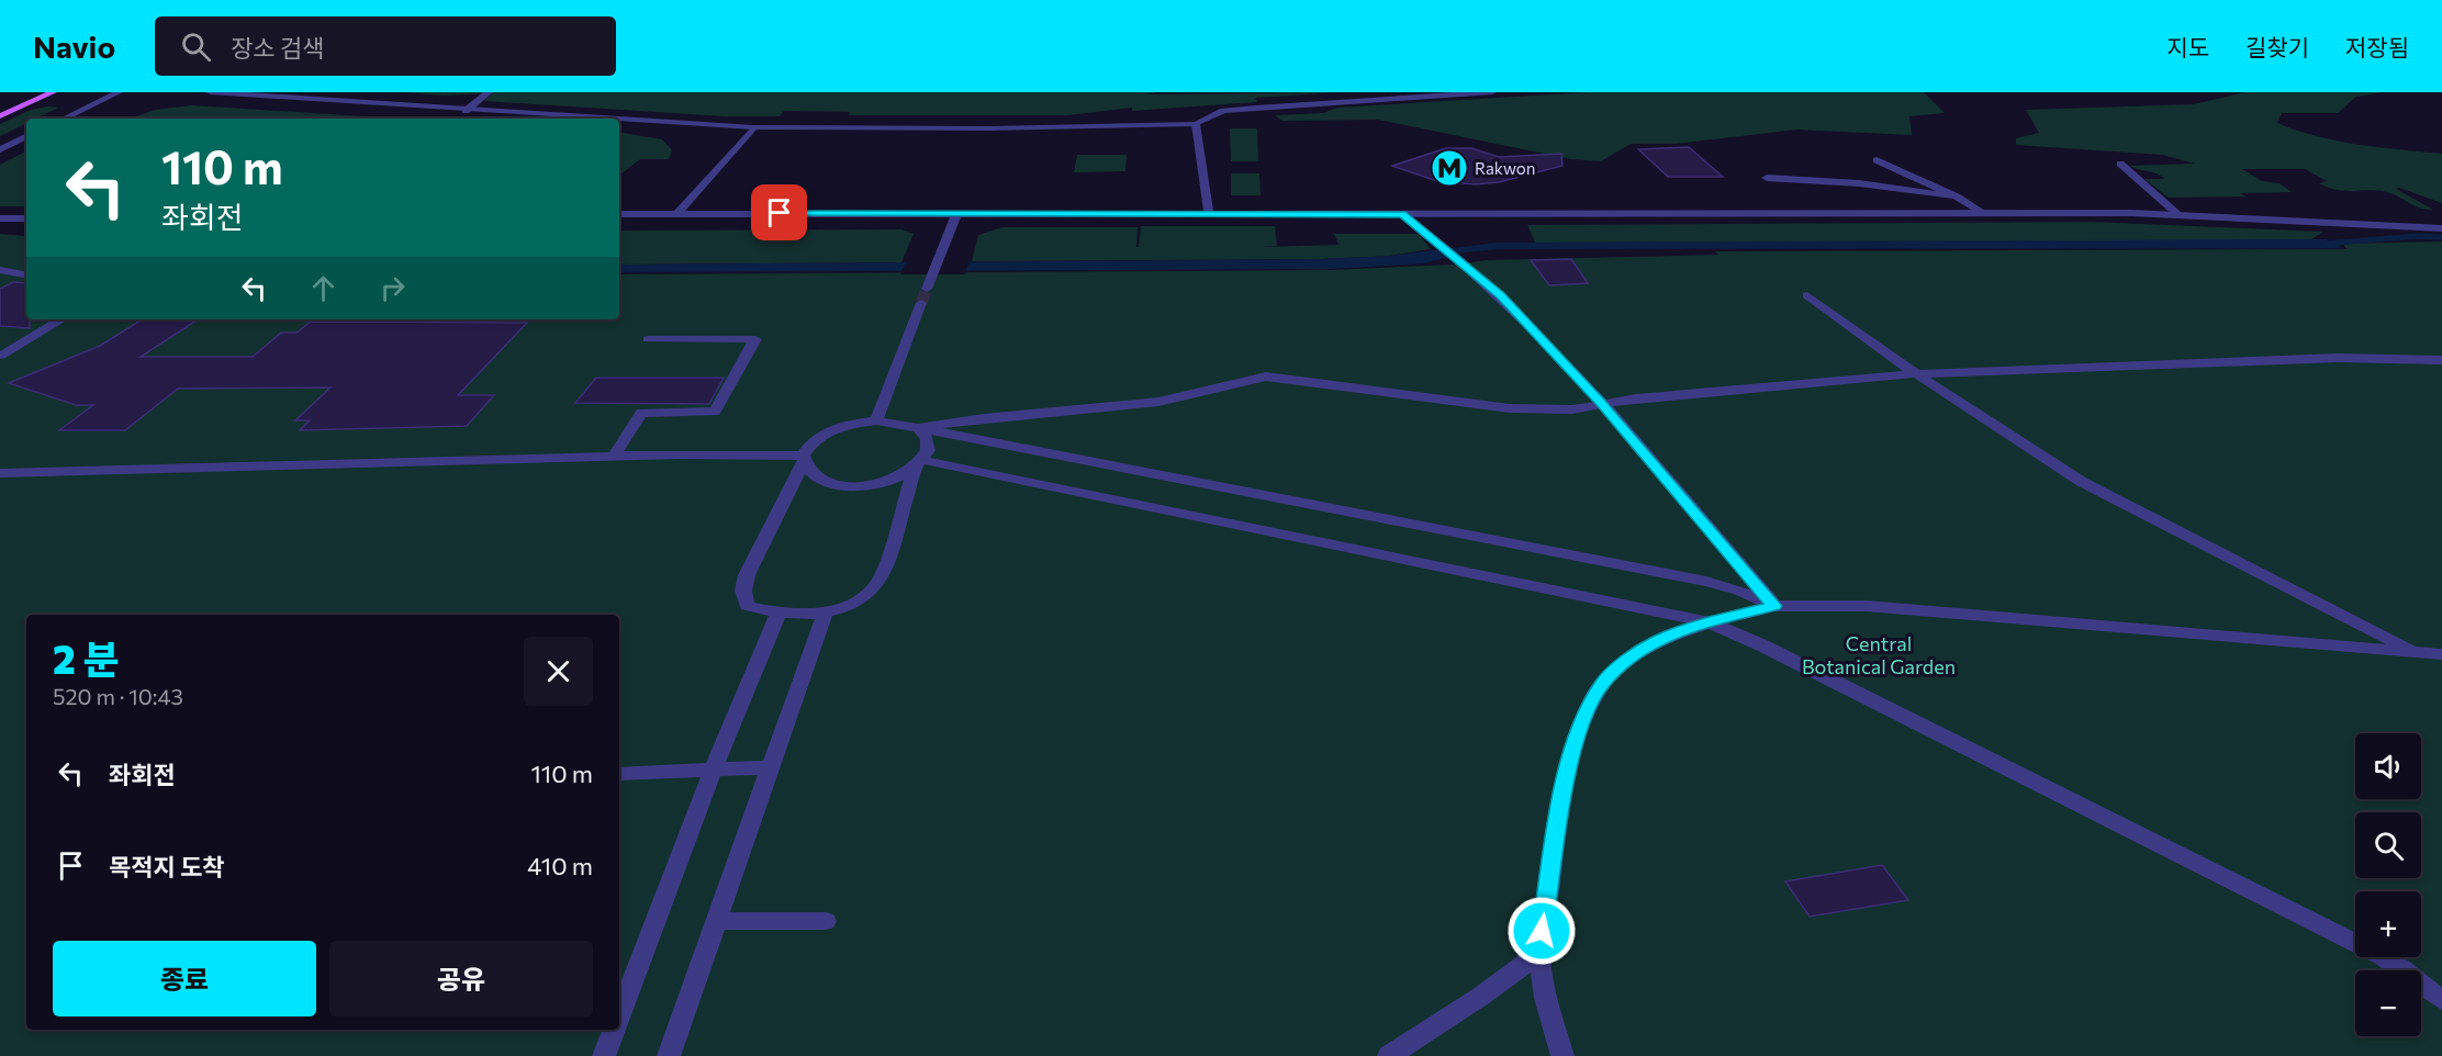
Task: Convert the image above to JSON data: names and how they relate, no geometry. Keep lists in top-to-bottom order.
{
  "parks": ["Central Botanical Garden"],
  "places": {
    "metro station": ["Rakwon"]
  },
  "page": {
    "header": "Navio",
    "search": "장소 검색",
    "nav": ["지도", "길찾기", "저장됨"],
    "turn": ["110 m", "좌회전"],
    "heading": ["2 분", "520 m · 10:43"],
    "list": [
      {
        "name": "좌회전",
        "value": "110 m"
      },
      {
        "name": "목적지 도착",
        "value": "410 m"
      }
    ],
    "map_buttons": ["+", "−"],
    "buttons": ["종료", "공유"]
  }
}
